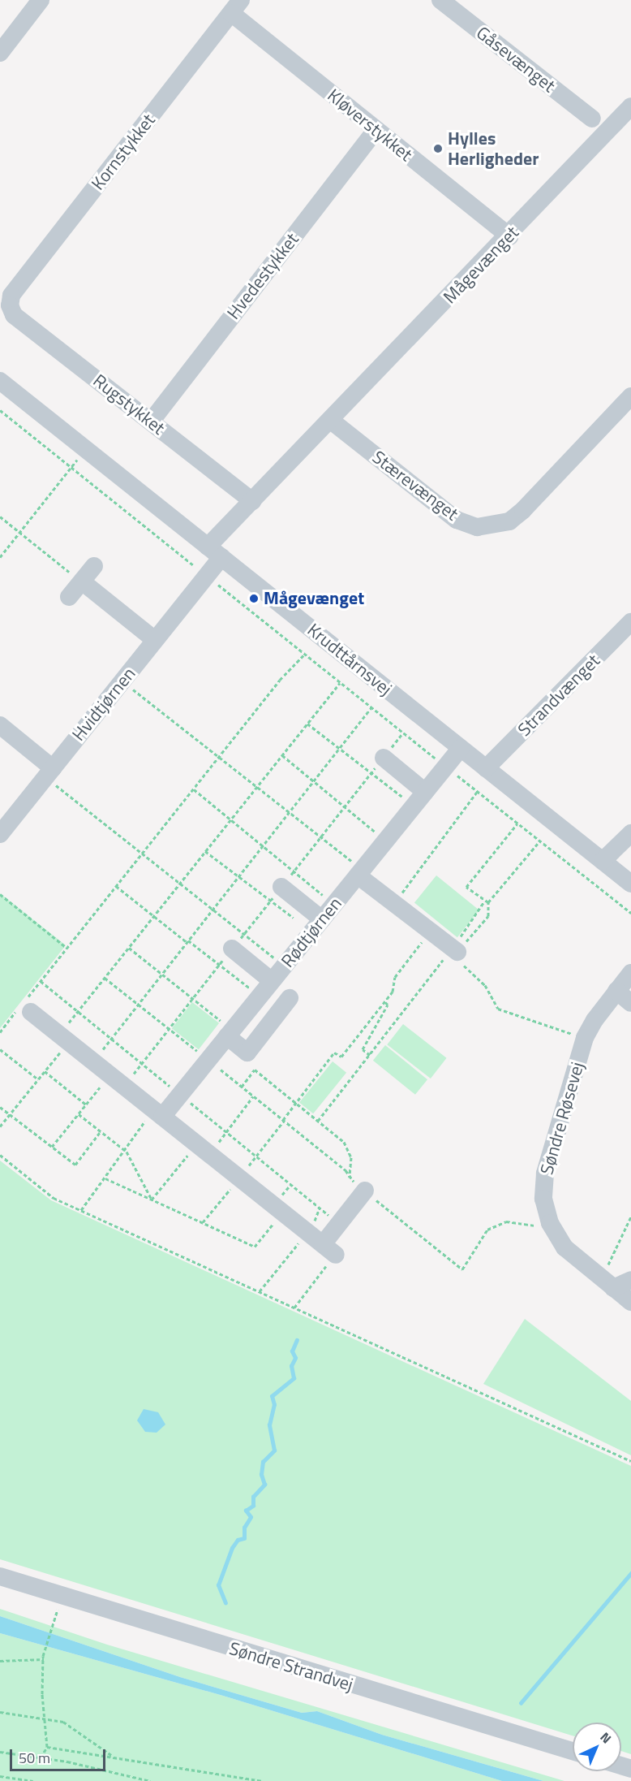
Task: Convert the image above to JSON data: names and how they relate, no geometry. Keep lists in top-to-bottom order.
{
  "streets": {
    "street": [
      "Gåsevænget",
      "Kløverstykket",
      "Kornstykket",
      "Mågevænget",
      "Hvedestykket",
      "Rugstykket",
      "Stærevænget",
      "Krudttårnsvej",
      "Strandvænget",
      "Hvidtjørnen",
      "Rødtjørnen",
      "Søndre Røsevej",
      "Søndre Strandvej"
    ]
  },
  "crossings": [
    ["Kløverstykket", "Kornstykket"],
    ["Kløverstykket", "Mågevænget"],
    ["Kløverstykket", "Hvedestykket"],
    ["Kornstykket", "Rugstykket"],
    ["Mågevænget", "Rugstykket"],
    ["Mågevænget", "Stærevænget"],
    ["Mågevænget", "Krudttårnsvej"],
    ["Mågevænget", "Hvidtjørnen"],
    ["Hvedestykket", "Rugstykket"],
    ["Krudttårnsvej", "Strandvænget"],
    ["Krudttårnsvej", "Hvidtjørnen"],
    ["Krudttårnsvej", "Rødtjørnen"]
  ],
  "places": ["Hylles Herligheder", "Mågevænget"],
  "scale_bar": "50 m",
  "north": "top right"
}
